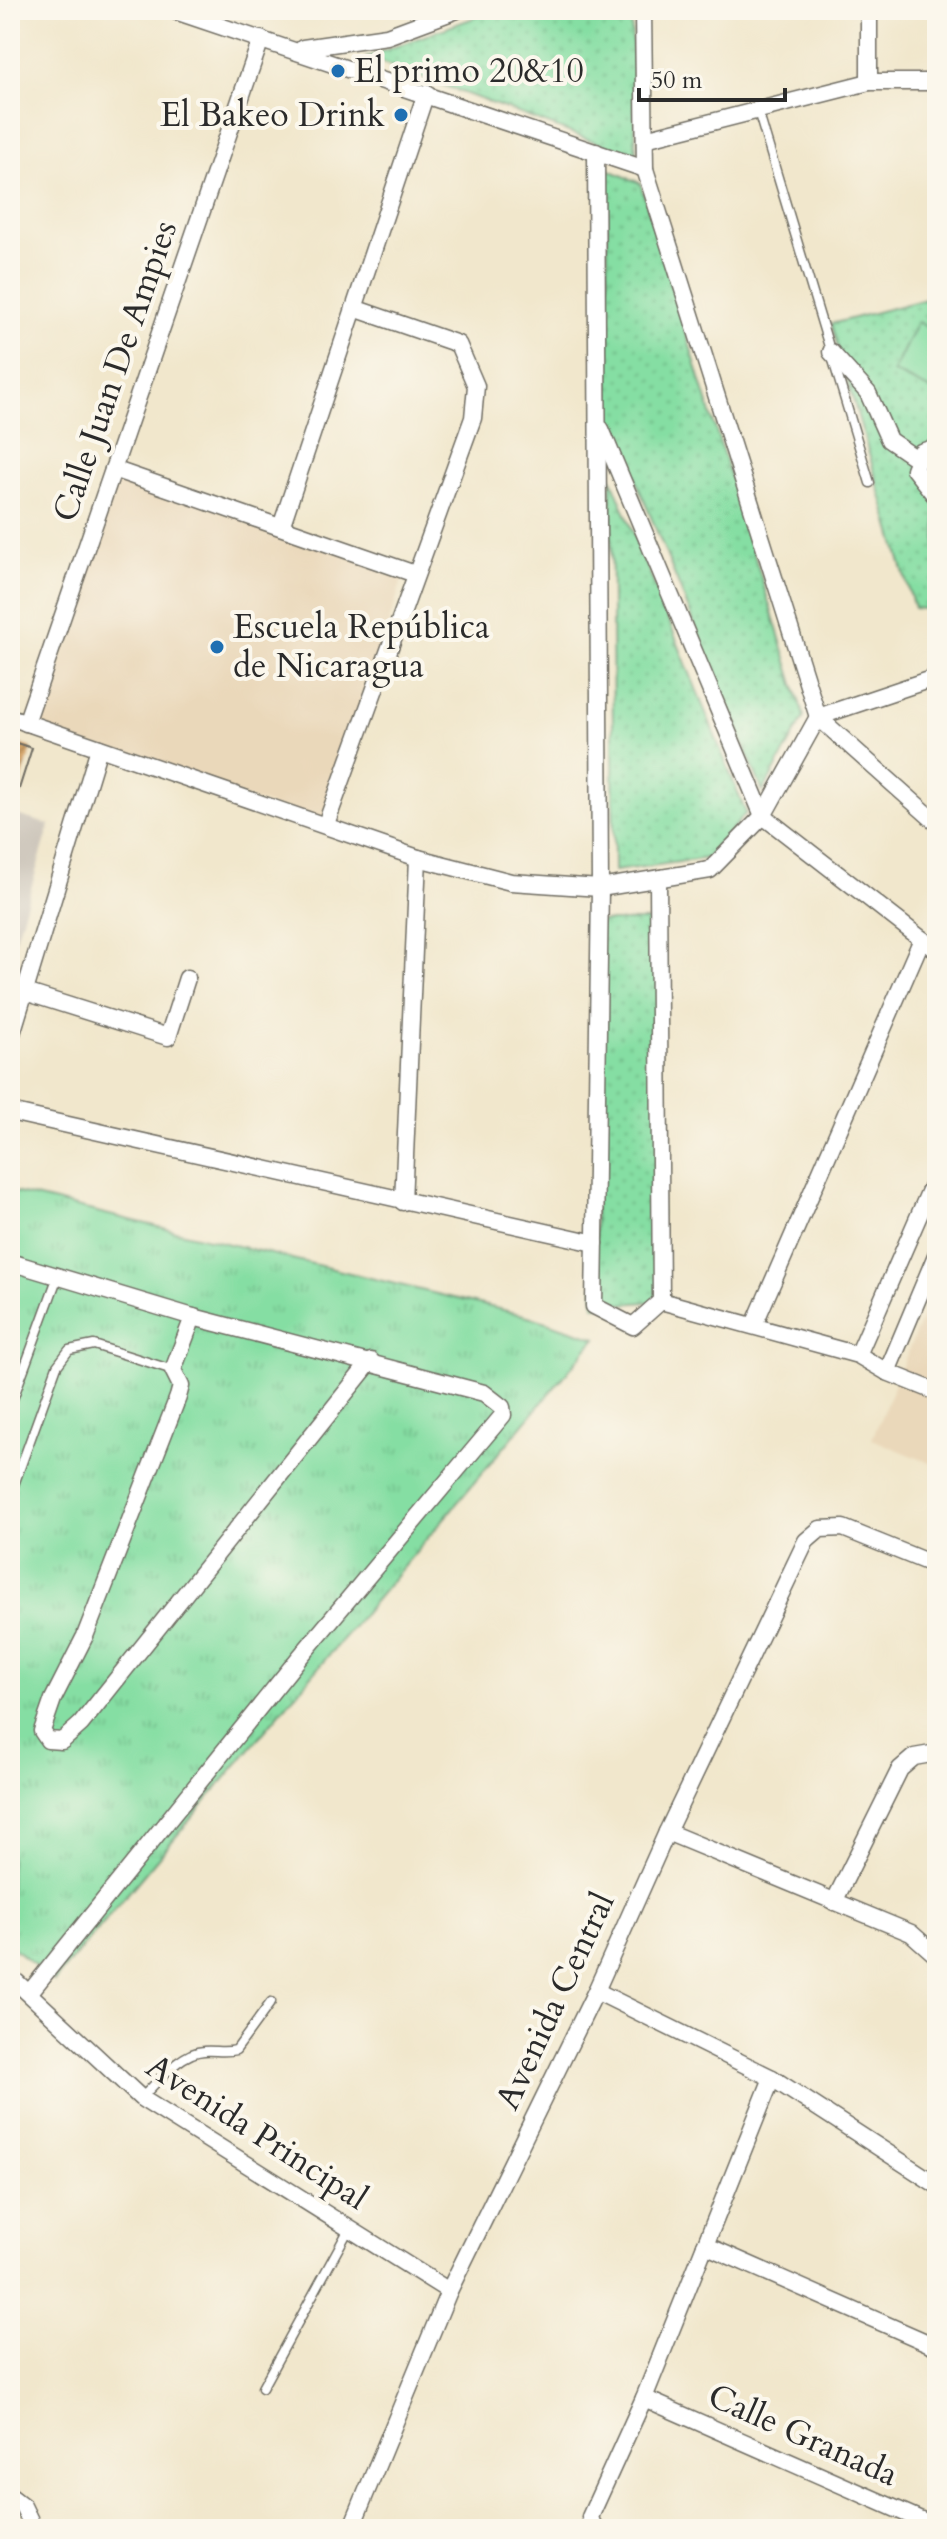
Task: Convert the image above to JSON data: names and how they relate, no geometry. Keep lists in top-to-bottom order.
{
  "streets": {
    "street": [
      "Calle Juan De Ampies",
      "Avenida Central",
      "Avenida Principal",
      "Calle Granada"
    ]
  },
  "crossings": [
    ["Avenida Central", "Avenida Principal"]
  ],
  "places": ["El primo 20&10", "El Bakeo Drink", "Escuela República de Nicaragua"],
  "scale_bar": "50 m"
}
